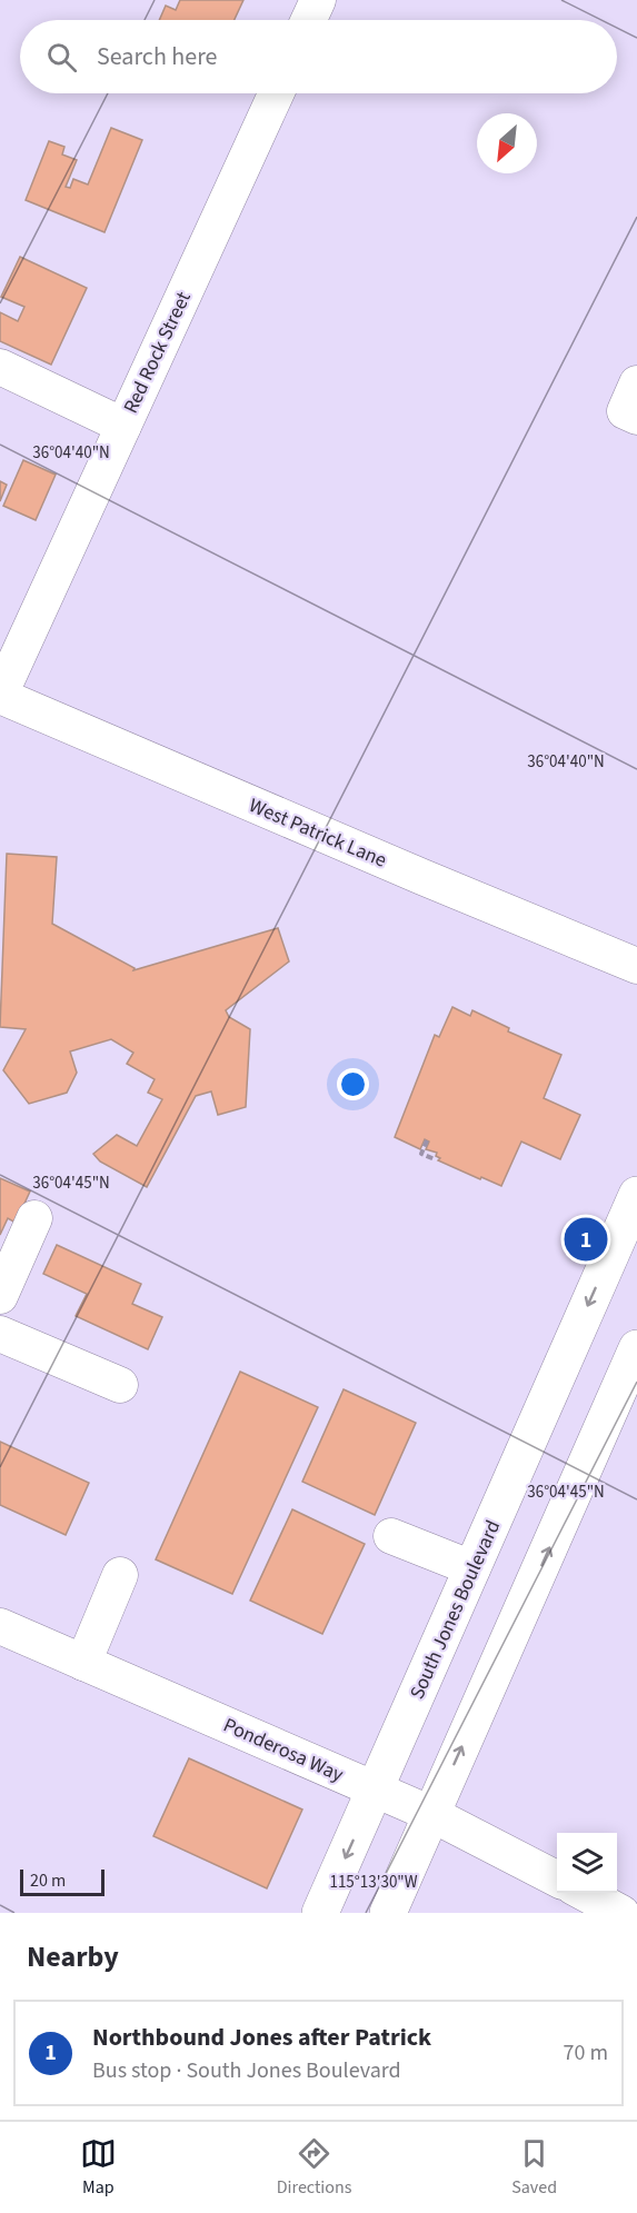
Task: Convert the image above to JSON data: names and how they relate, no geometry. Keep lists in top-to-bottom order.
{
  "streets": {
    "main road": ["South Jones Boulevard"],
    "street": ["Red Rock Street", "West Patrick Lane", "Ponderosa Way"]
  },
  "crossings": [
    ["Red Rock Street", "West Patrick Lane"],
    ["South Jones Boulevard", "Ponderosa Way"]
  ],
  "scale_bar": "20 m",
  "north": "bottom left",
  "page": {
    "search": "Search here",
    "pins": "1",
    "scale": "20 m",
    "heading": "Nearby",
    "list": [
      {
        "mark": "1",
        "name": "Northbound Jones after Patrick",
        "note": "Bus stop · South Jones Boulevard",
        "value": "70 m"
      }
    ],
    "nav": ["Map", "Directions", "Saved"]
  },
  "coordinates": ["36°04'40\"N", "36°04'45\"N", "115°13'30\"W"]
}
